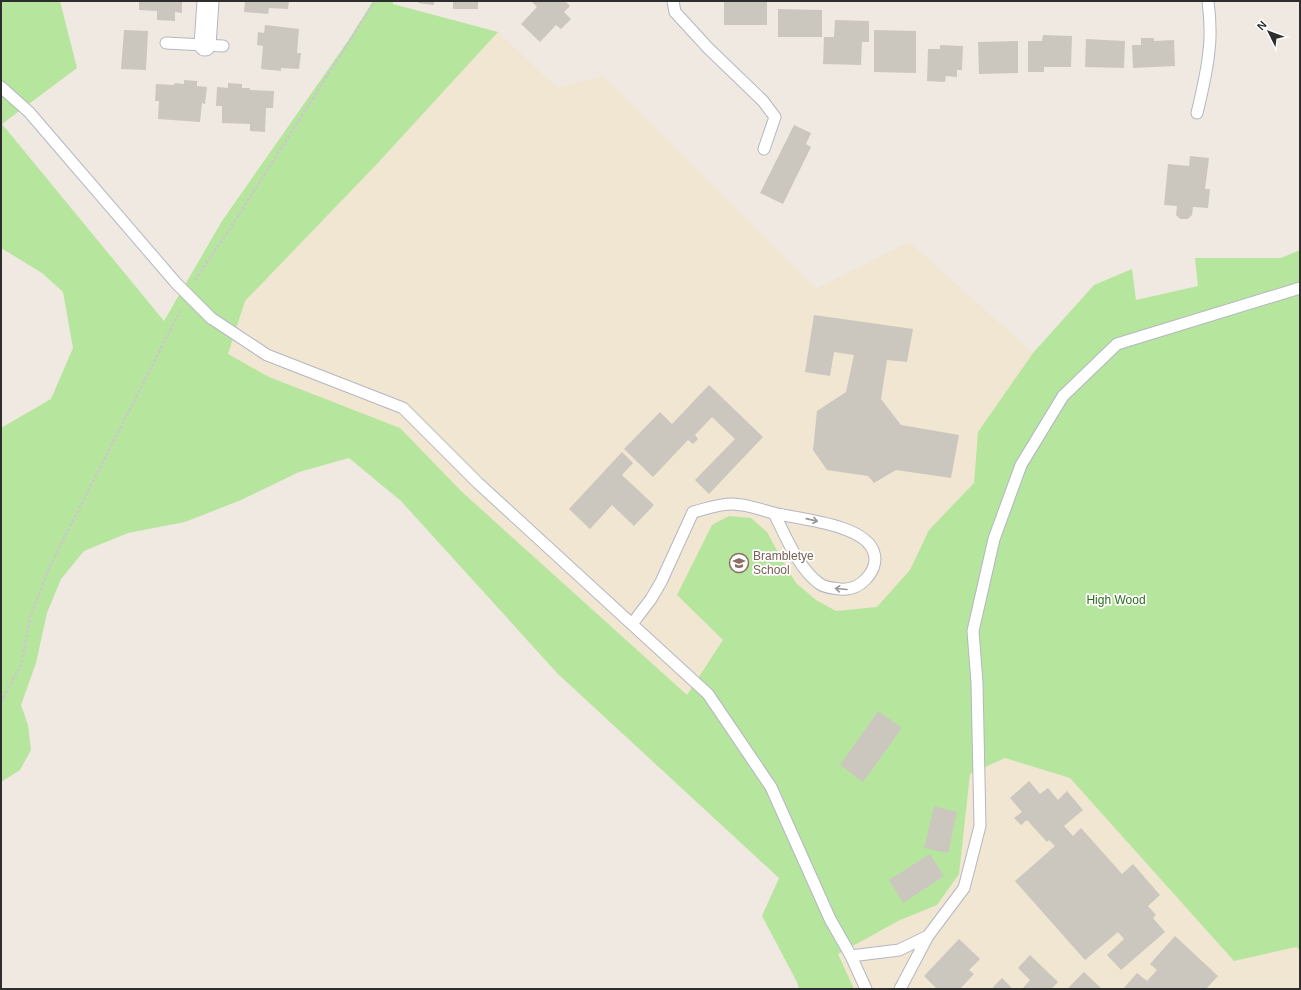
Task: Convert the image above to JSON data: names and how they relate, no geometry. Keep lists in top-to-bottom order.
{
  "parks": ["High Wood"],
  "places": {
    "school or university": ["Brambletye School"]
  },
  "north": "top left"
}
